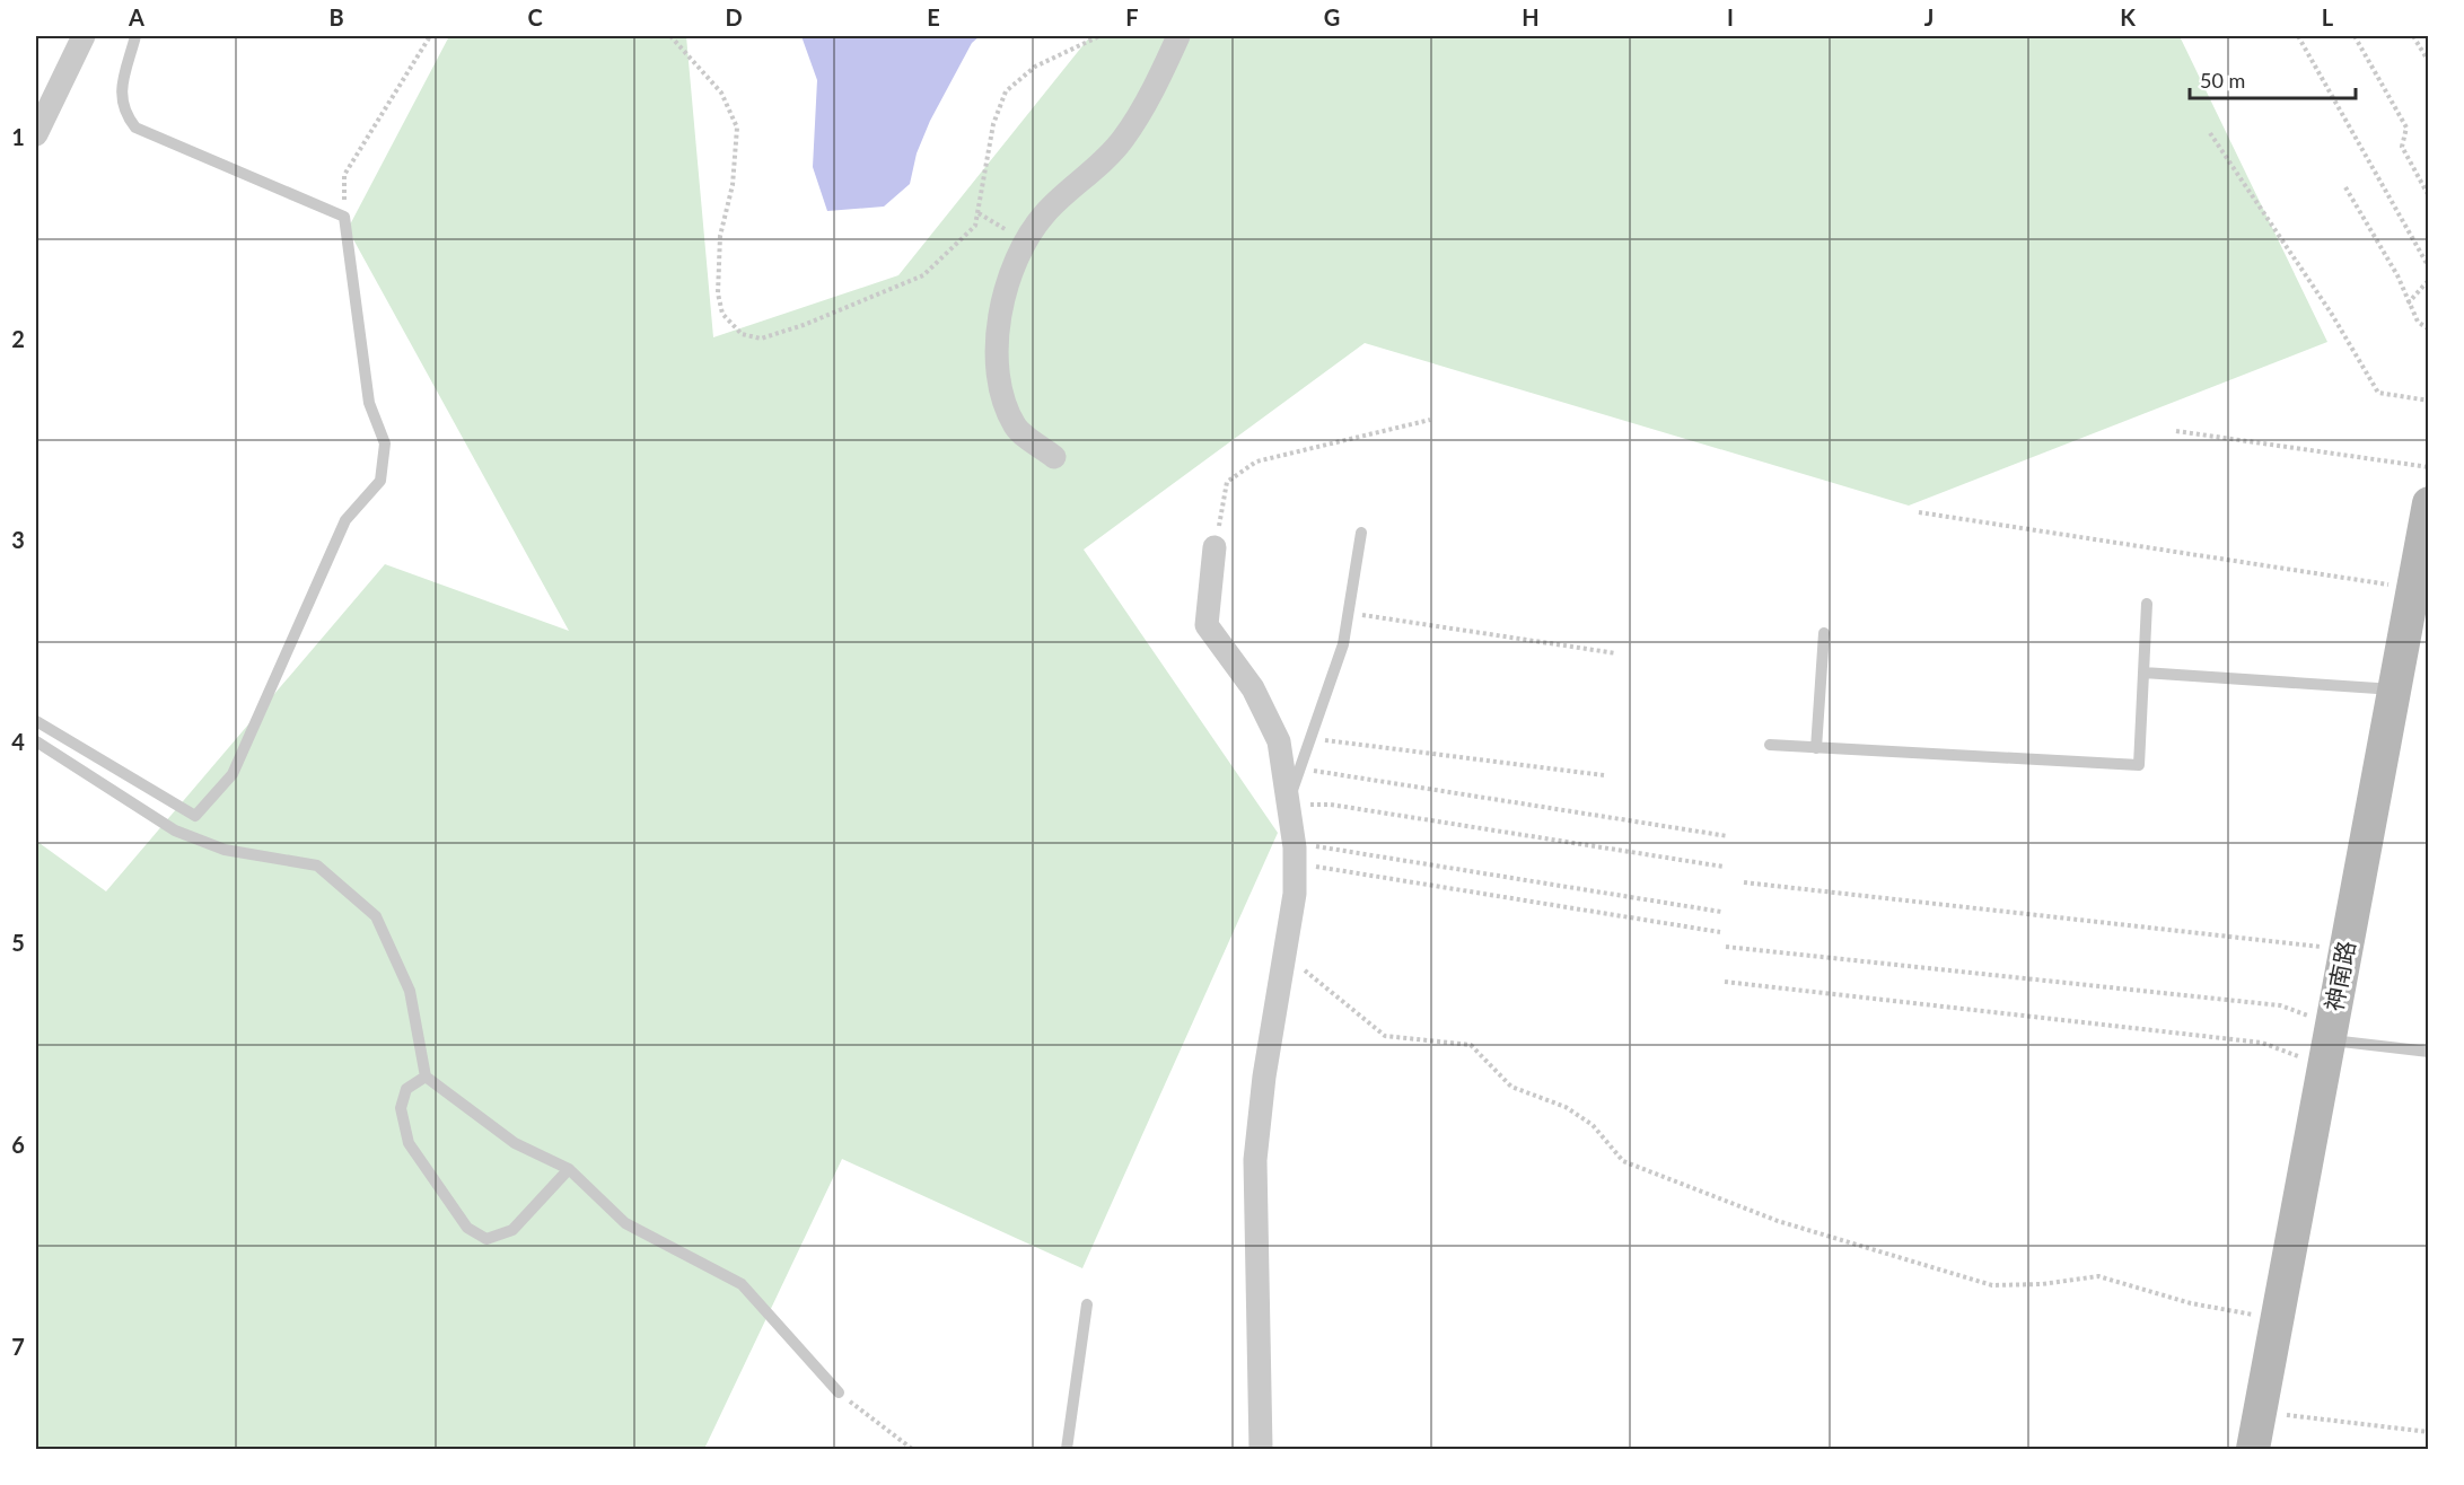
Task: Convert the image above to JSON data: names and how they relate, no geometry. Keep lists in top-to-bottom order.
{
  "streets": {
    "street": ["神南路"]
  },
  "scale_bar": "50 m",
  "grid": {
    "columns": [
      "A",
      "B",
      "C",
      "D",
      "E",
      "F",
      "G",
      "H",
      "I",
      "J",
      "K",
      "L"
    ],
    "rows": [
      "1",
      "2",
      "3",
      "4",
      "5",
      "6",
      "7"
    ]
  }
}
